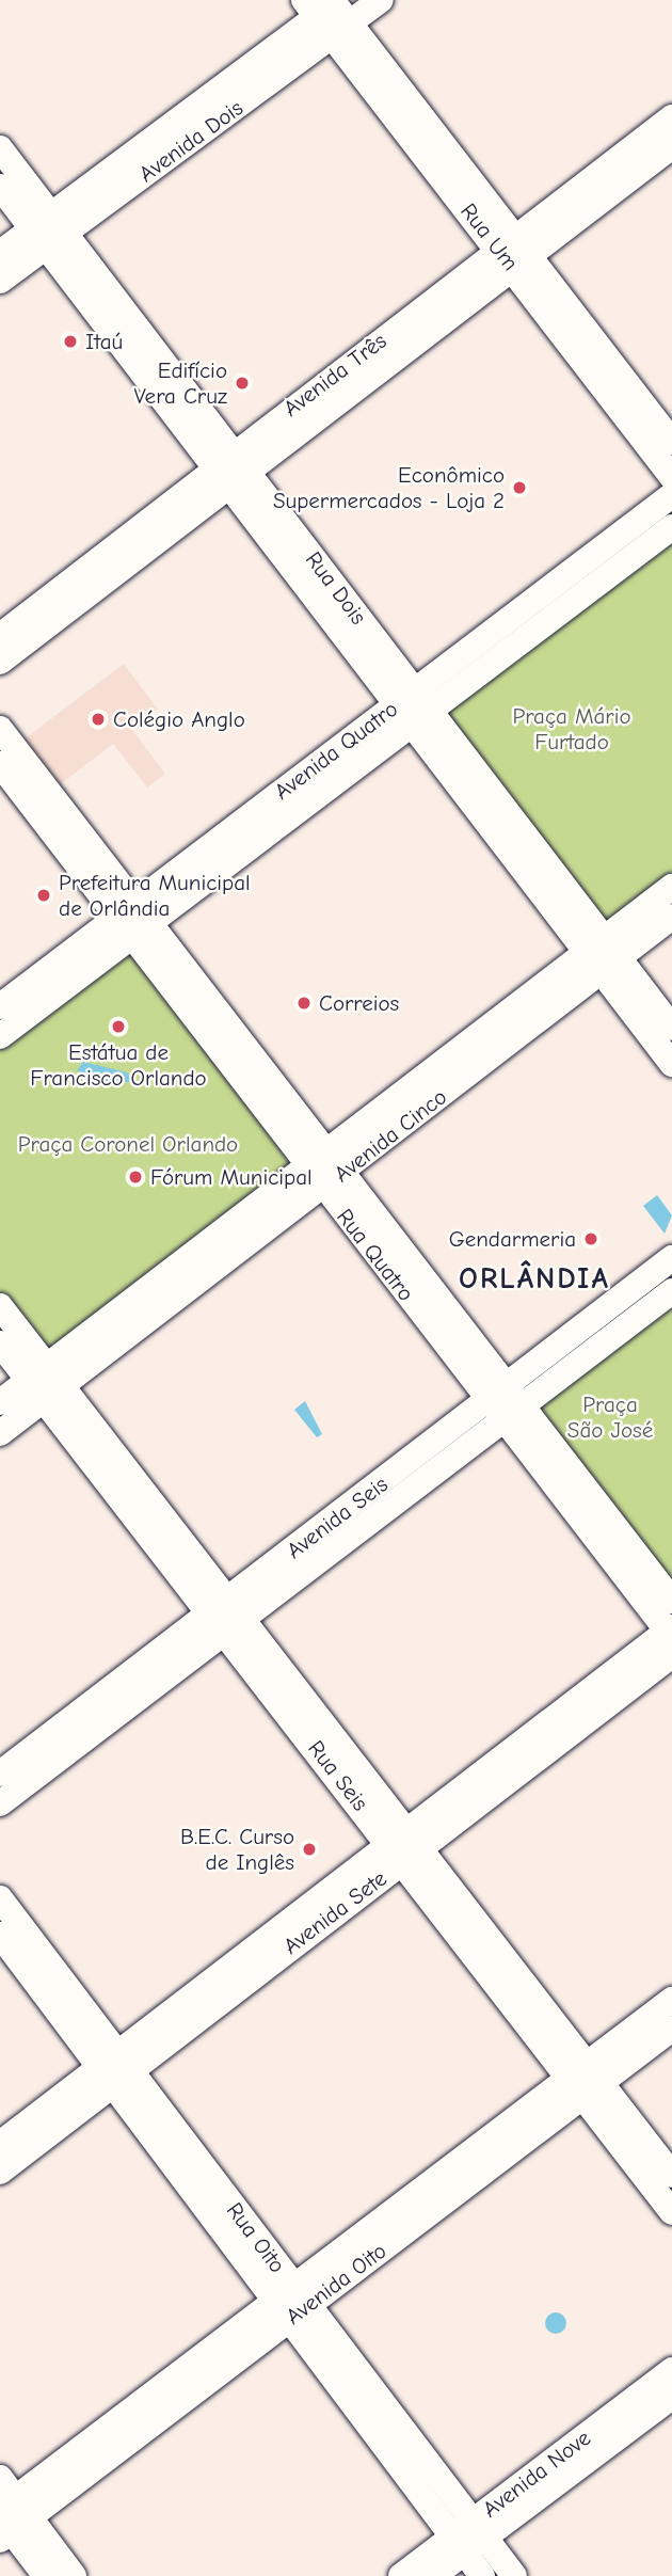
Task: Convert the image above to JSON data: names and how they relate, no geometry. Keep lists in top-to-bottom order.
{
  "streets": {
    "street": [
      "Avenida Dois",
      "Rua Um",
      "Avenida Três",
      "Rua Dois",
      "Avenida Quatro",
      "Avenida Cinco",
      "Rua Quatro",
      "Avenida Seis",
      "Rua Seis",
      "Avenida Sete",
      "Rua Oito",
      "Avenida Oito",
      "Avenida Nove"
    ]
  },
  "crossings": [
    ["Avenida Dois", "Rua Um"],
    ["Avenida Dois", "Rua Dois"],
    ["Rua Um", "Avenida Três"],
    ["Avenida Três", "Rua Dois"],
    ["Rua Dois", "Avenida Quatro"],
    ["Rua Dois", "Avenida Cinco"],
    ["Avenida Quatro", "Rua Quatro"],
    ["Avenida Cinco", "Rua Quatro"],
    ["Avenida Cinco", "Rua Seis"],
    ["Rua Quatro", "Avenida Seis"],
    ["Rua Quatro", "Avenida Sete"],
    ["Avenida Seis", "Rua Seis"],
    ["Rua Seis", "Avenida Sete"],
    ["Rua Seis", "Avenida Oito"],
    ["Avenida Sete", "Rua Oito"],
    ["Rua Oito", "Avenida Oito"],
    ["Rua Oito", "Avenida Nove"]
  ],
  "districts": ["ORLÂNDIA"],
  "parks": ["Praça Mário Furtado", "Praça Coronel Orlando", "Praça São José"],
  "places": [
    "Itaú",
    "Edifício Vera Cruz",
    "Econômico Supermercados - Loja 2",
    "Colégio Anglo",
    "Prefeitura Municipal de Orlândia",
    "Correios",
    "Estátua de Francisco Orlando",
    "Fórum Municipal",
    "Gendarmeria",
    "B.E.C. Curso de Inglês"
  ]
}
